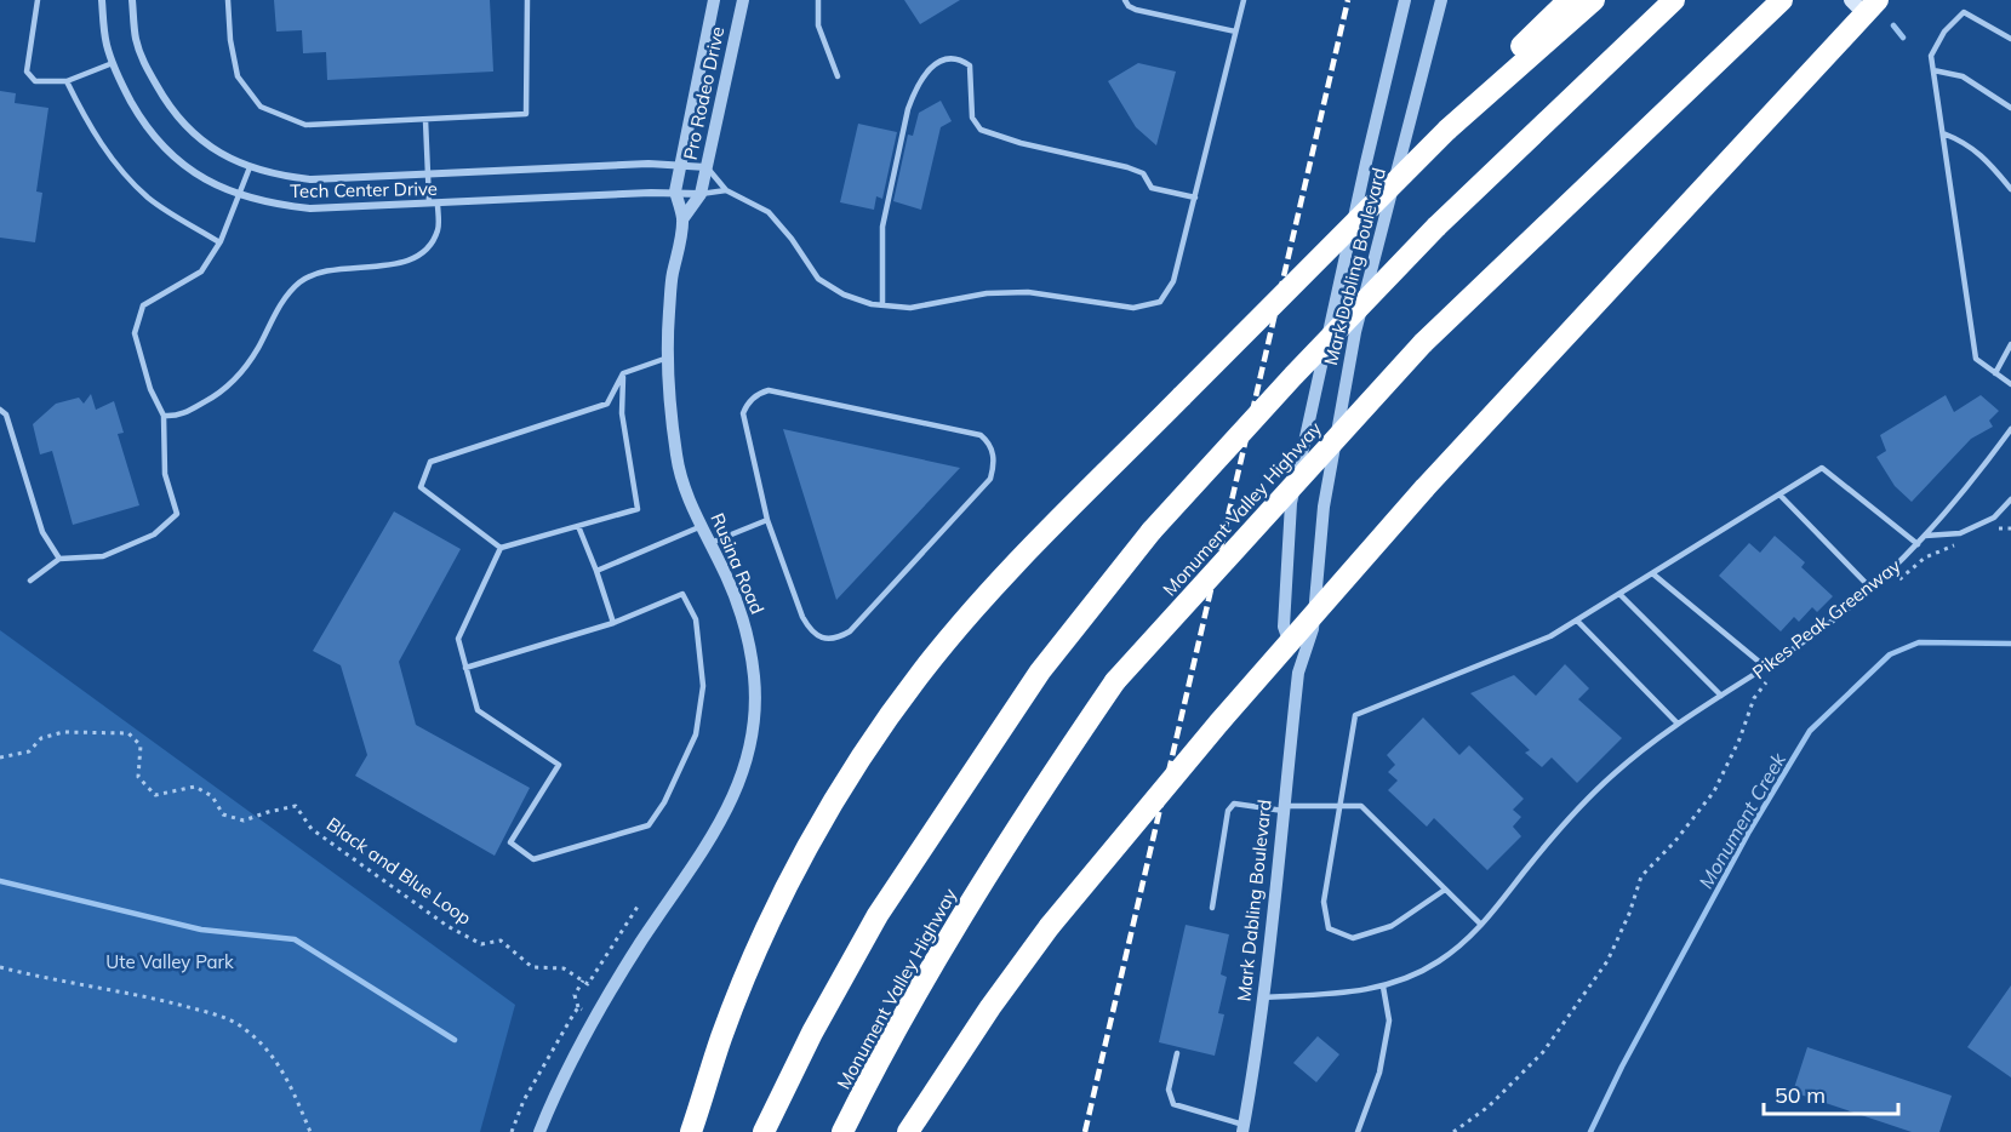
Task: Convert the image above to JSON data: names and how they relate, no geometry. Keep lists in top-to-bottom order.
{
  "streets": {
    "highway": ["Monument Valley Highway"],
    "street": [
      "Pro Rodeo Drive",
      "Tech Center Drive",
      "Mark Dabling Boulevard",
      "Rusina Road"
    ],
    "path": ["Pikes Peak Greenway", "Black and Blue Loop"]
  },
  "crossings": [
    ["Pro Rodeo Drive", "Tech Center Drive"],
    ["Pro Rodeo Drive", "Rusina Road"],
    ["Tech Center Drive", "Rusina Road"]
  ],
  "water": ["Monument Creek"],
  "parks": ["Ute Valley Park"],
  "scale_bar": "50 m"
}
